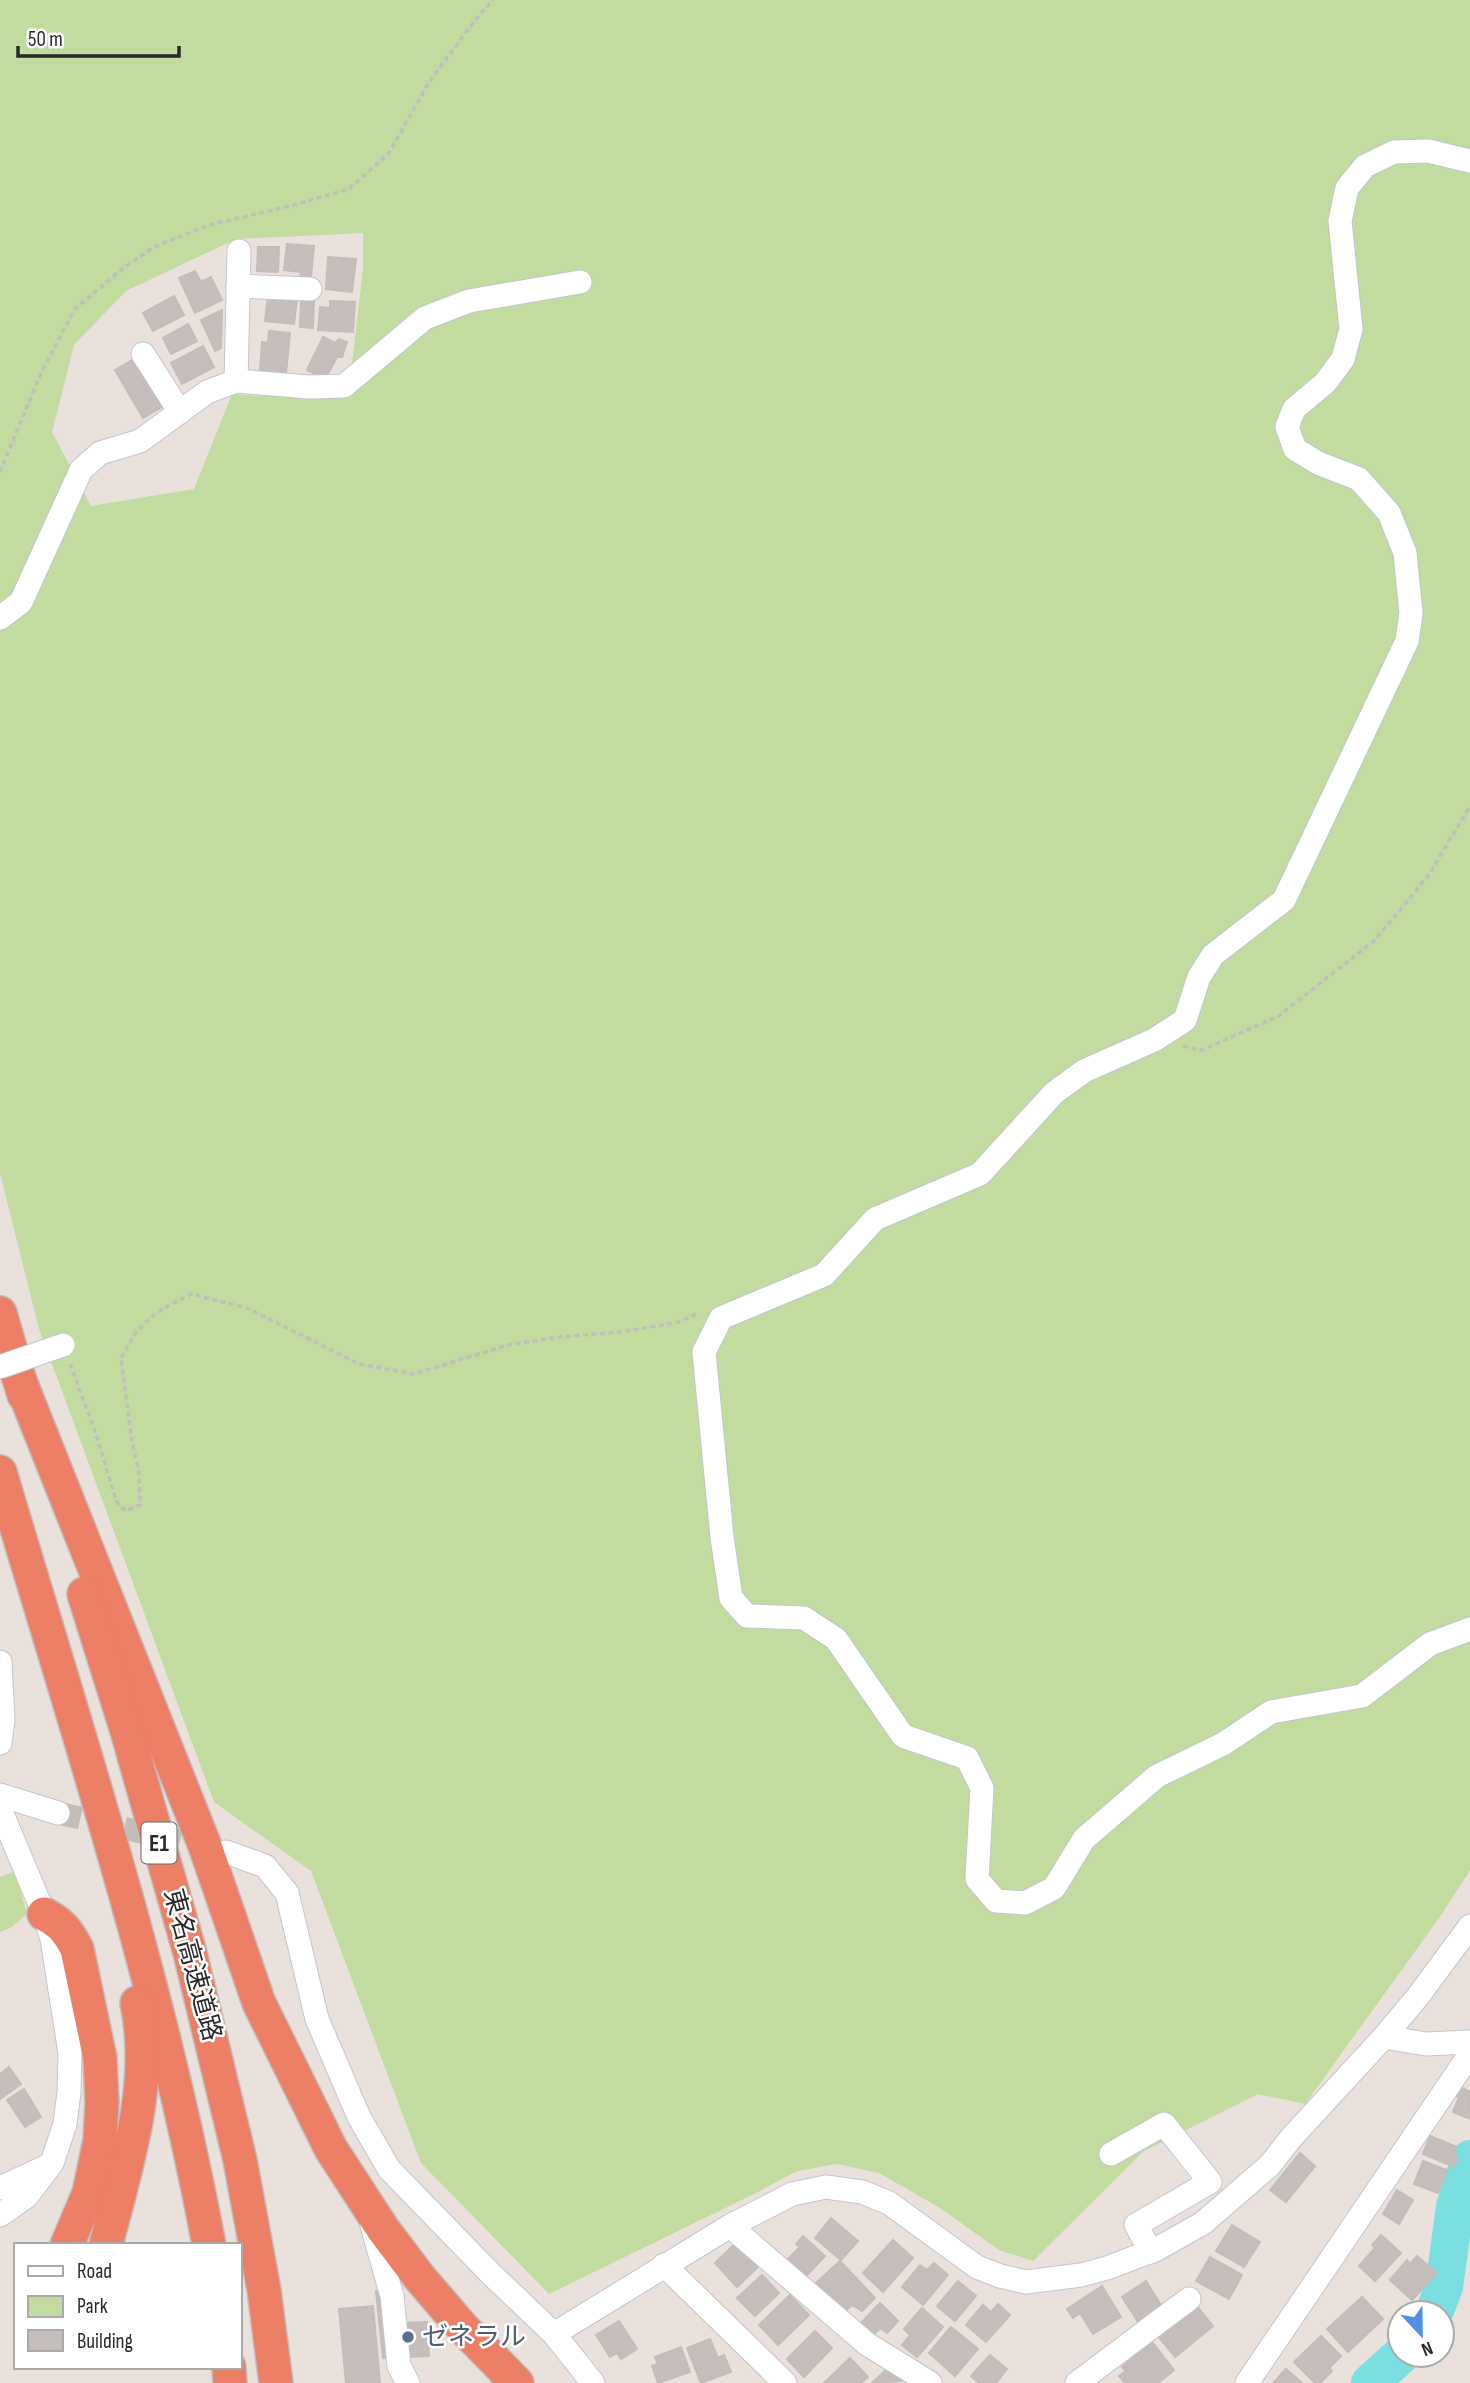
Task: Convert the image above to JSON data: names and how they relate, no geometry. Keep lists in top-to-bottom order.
{
  "streets": {
    "highway": ["E1", "東名高速道路"]
  },
  "places": ["ゼネラル"],
  "legend": ["Road", "Park", "Building"],
  "scale_bar": "50 m",
  "north": "bottom"
}
